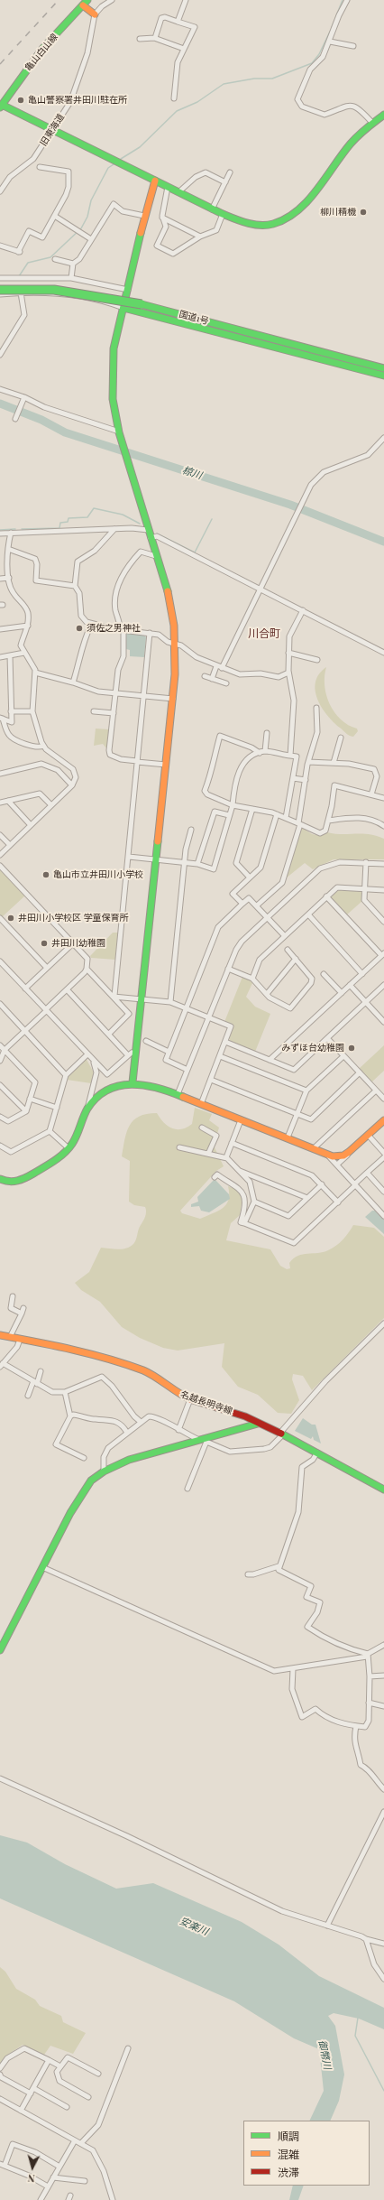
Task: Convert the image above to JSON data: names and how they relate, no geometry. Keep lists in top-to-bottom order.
{
  "streets": {
    "main road": ["亀山白山線", "国道1号", "名越長明寺線"],
    "street": ["旧東海道"]
  },
  "districts": ["川合町"],
  "water": ["椋川", "安楽川", "御幣川"],
  "places": [
    "亀山警察署井田川駐在所",
    "柳川精機",
    "須佐之男神社",
    "亀山市立井田川小学校",
    "井田川小学校区 学童保育所",
    "井田川幼稚園",
    "みずほ台幼稚園"
  ],
  "legend": ["順調", "混雑", "渋滞"],
  "north": "bottom"
}
